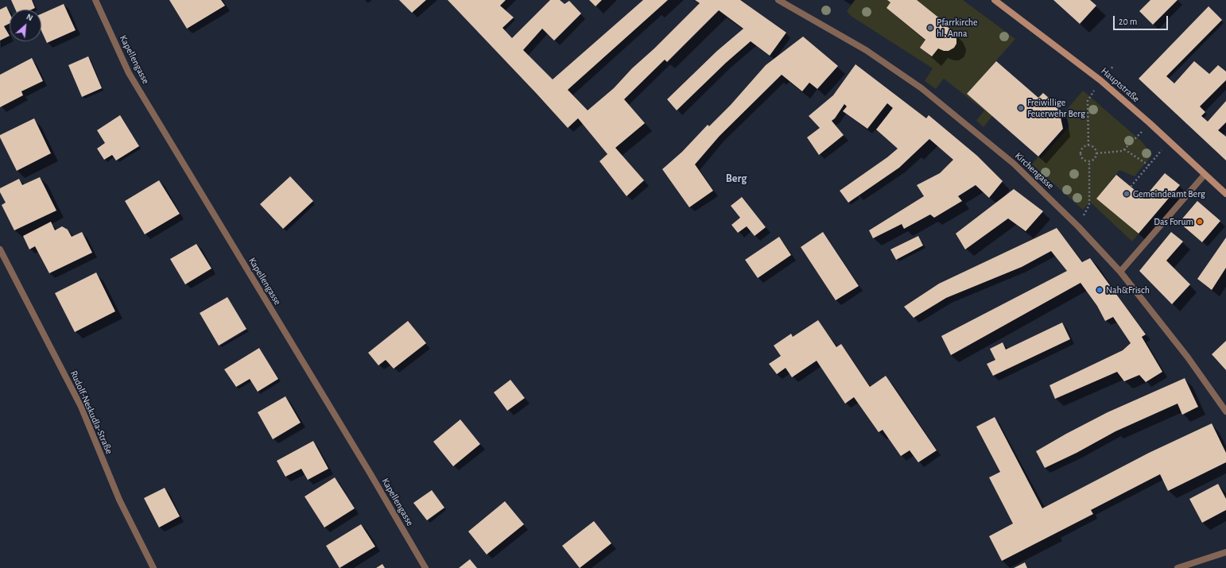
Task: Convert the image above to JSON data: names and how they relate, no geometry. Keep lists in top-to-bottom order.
{
  "streets": {
    "main road": ["Hauptstraße"],
    "street": ["Kapellengasse", "Kirchengasse", "Rudolf-Neskudla-Straße"]
  },
  "districts": ["Berg"],
  "places": [
    "Pfarrkirche hl. Anna",
    "Freiwillige Feuerwehr Berg",
    "Gemeindeamt Berg",
    "Das Forum",
    "Nah&Frisch"
  ],
  "scale_bar": "20 m",
  "north": "top right"
}
